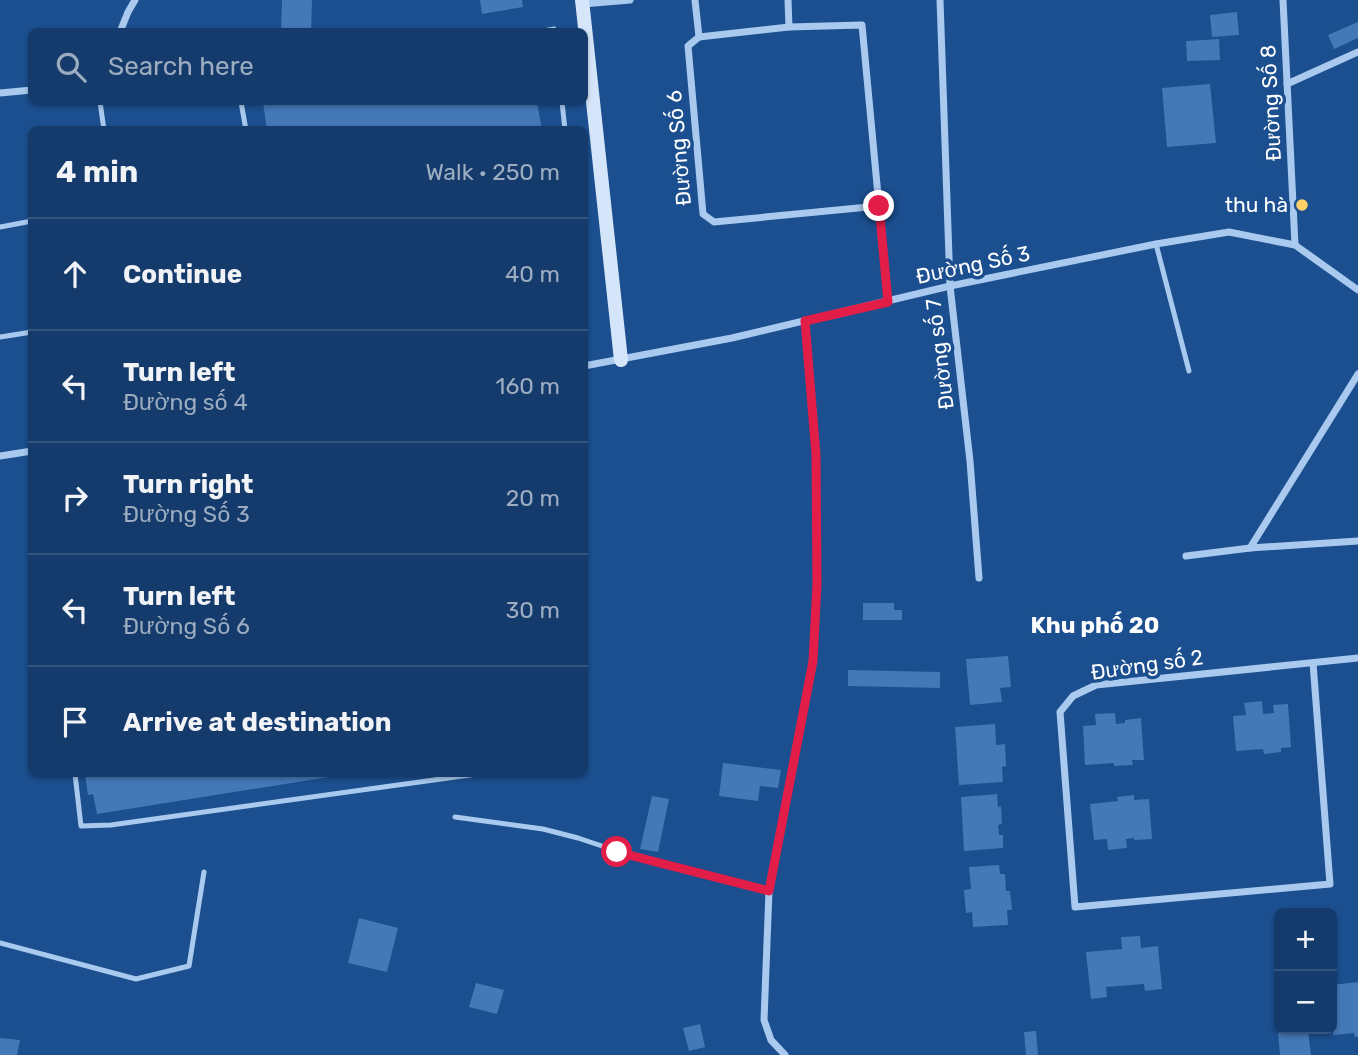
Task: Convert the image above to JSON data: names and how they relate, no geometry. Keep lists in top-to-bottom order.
{
  "streets": {
    "street": [
      "Đường Số 8",
      "Đường Số 6",
      "Đường Số 3",
      "Đường số 7",
      "Đường số 2"
    ]
  },
  "crossings": [
    ["Đường Số 8", "Đường Số 3"],
    ["Đường Số 3", "Đường số 7"]
  ],
  "districts": ["Khu phố 20"],
  "places": ["thu hà"],
  "page": {
    "search": "Search here",
    "heading": ["4 min", "Walk · 250 m"],
    "list": [
      ["Continue", "40 m"],
      ["Turn left", "Đường số 4", "160 m"],
      ["Turn right", "Đường Số 3", "20 m"],
      ["Turn left", "Đường Số 6", "30 m"],
      "Arrive at destination"
    ],
    "map_buttons": ["+", "−"]
  }
}
